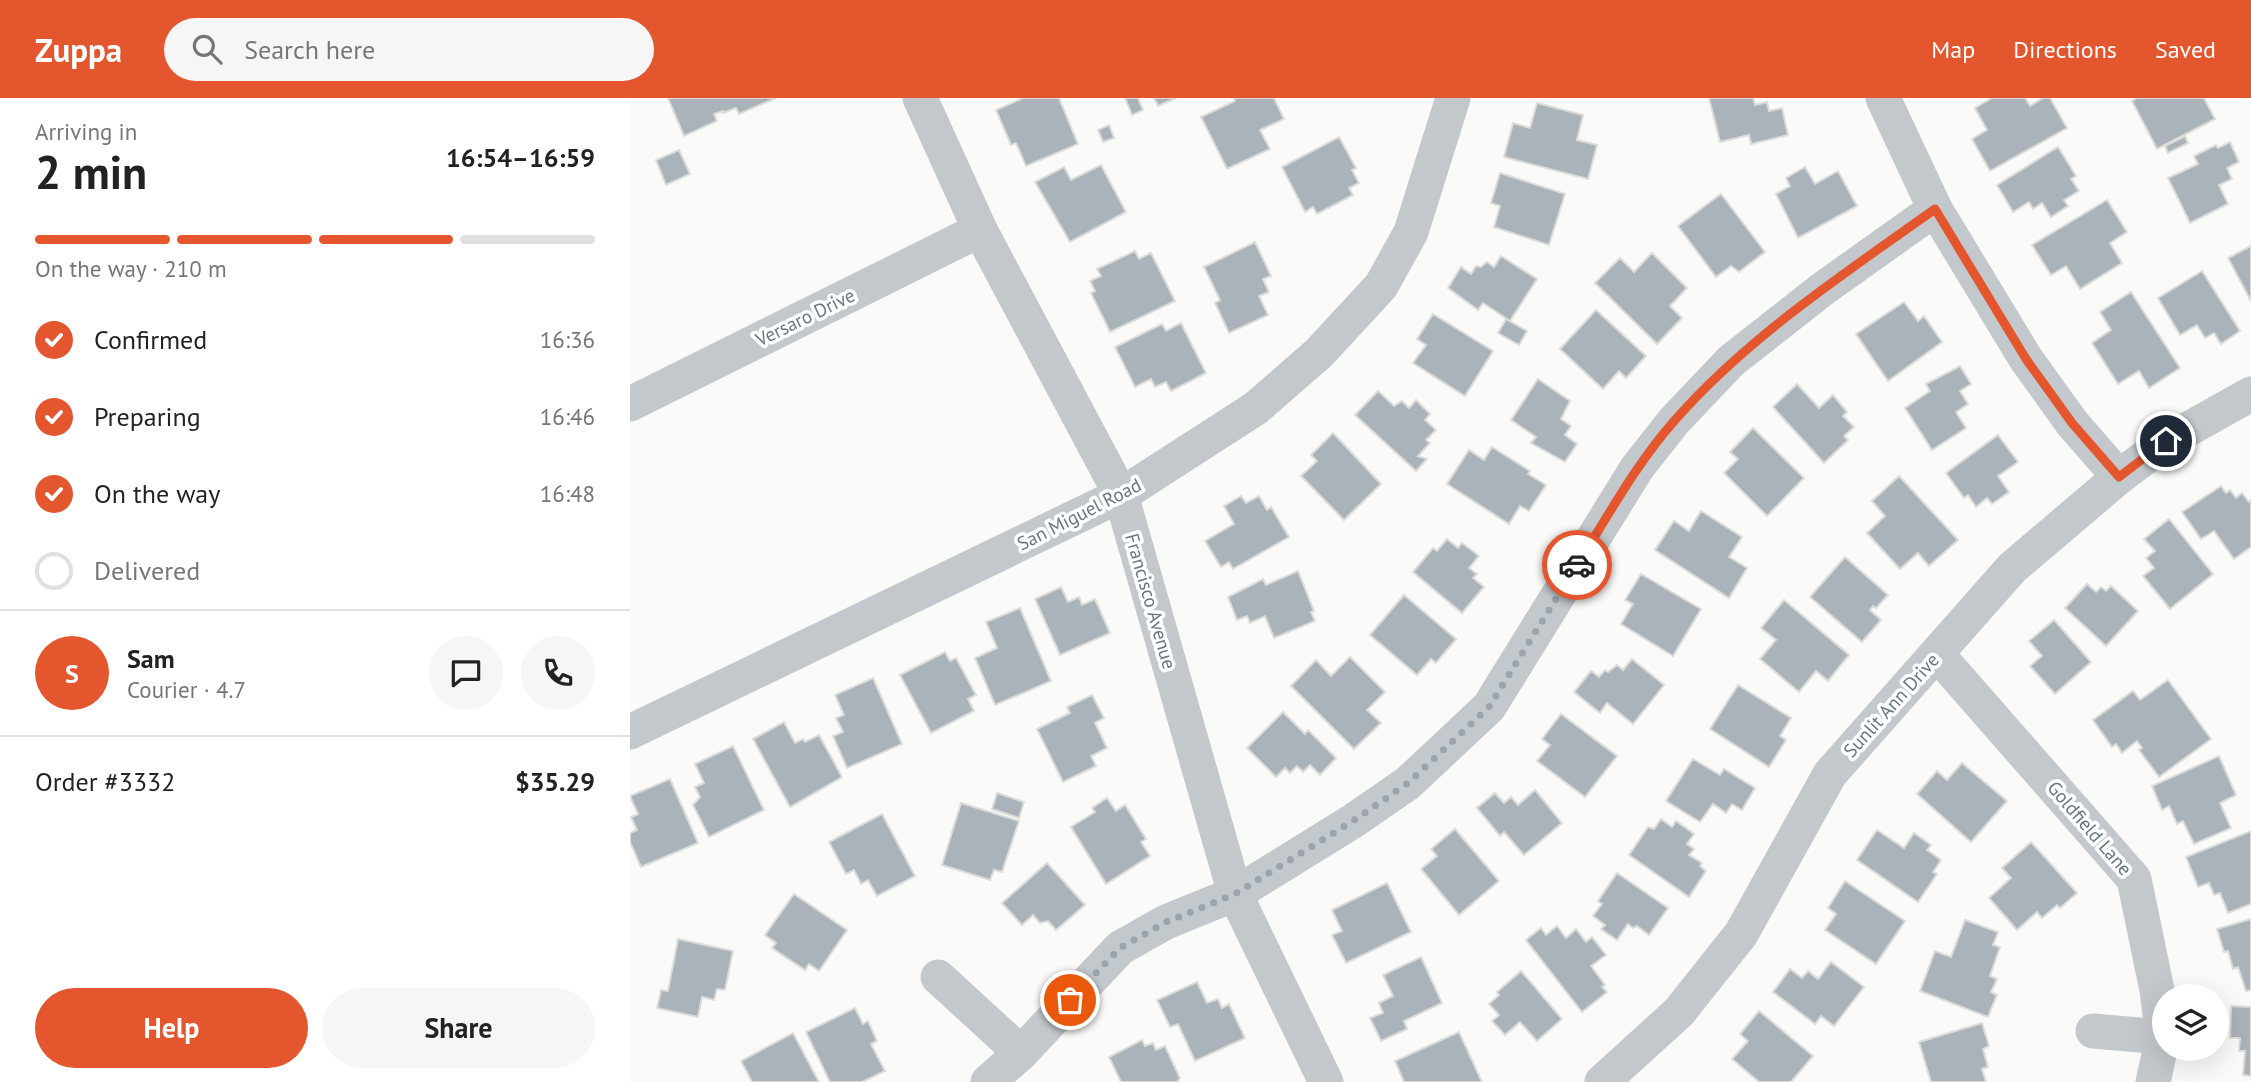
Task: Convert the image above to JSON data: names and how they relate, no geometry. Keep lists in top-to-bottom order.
{
  "streets": {
    "street": [
      "Versaro Drive",
      "San Miguel Road",
      "Francisco Avenue",
      "Sunlit Ann Drive",
      "Goldfield Lane"
    ]
  },
  "crossings": [
    ["Versaro Drive", "Francisco Avenue"],
    ["San Miguel Road", "Francisco Avenue"],
    ["Sunlit Ann Drive", "Goldfield Lane"]
  ],
  "page": {
    "header": "Zuppa",
    "search": "Search here",
    "nav": ["Map", "Directions", "Saved"],
    "heading": ["2 min", "Arriving in", "16:54–16:59"],
    "panel": [
      "Sam",
      "Courier · 4.7",
      "Order #3332",
      "$35.29"
    ],
    "bar": "On the way · 210 m",
    "list": [
      ["Confirmed", "16:36"],
      ["Preparing", "16:46"],
      ["On the way", "16:48"],
      "Delivered"
    ],
    "round": "S",
    "buttons": ["Help", "Share"]
  }
}
